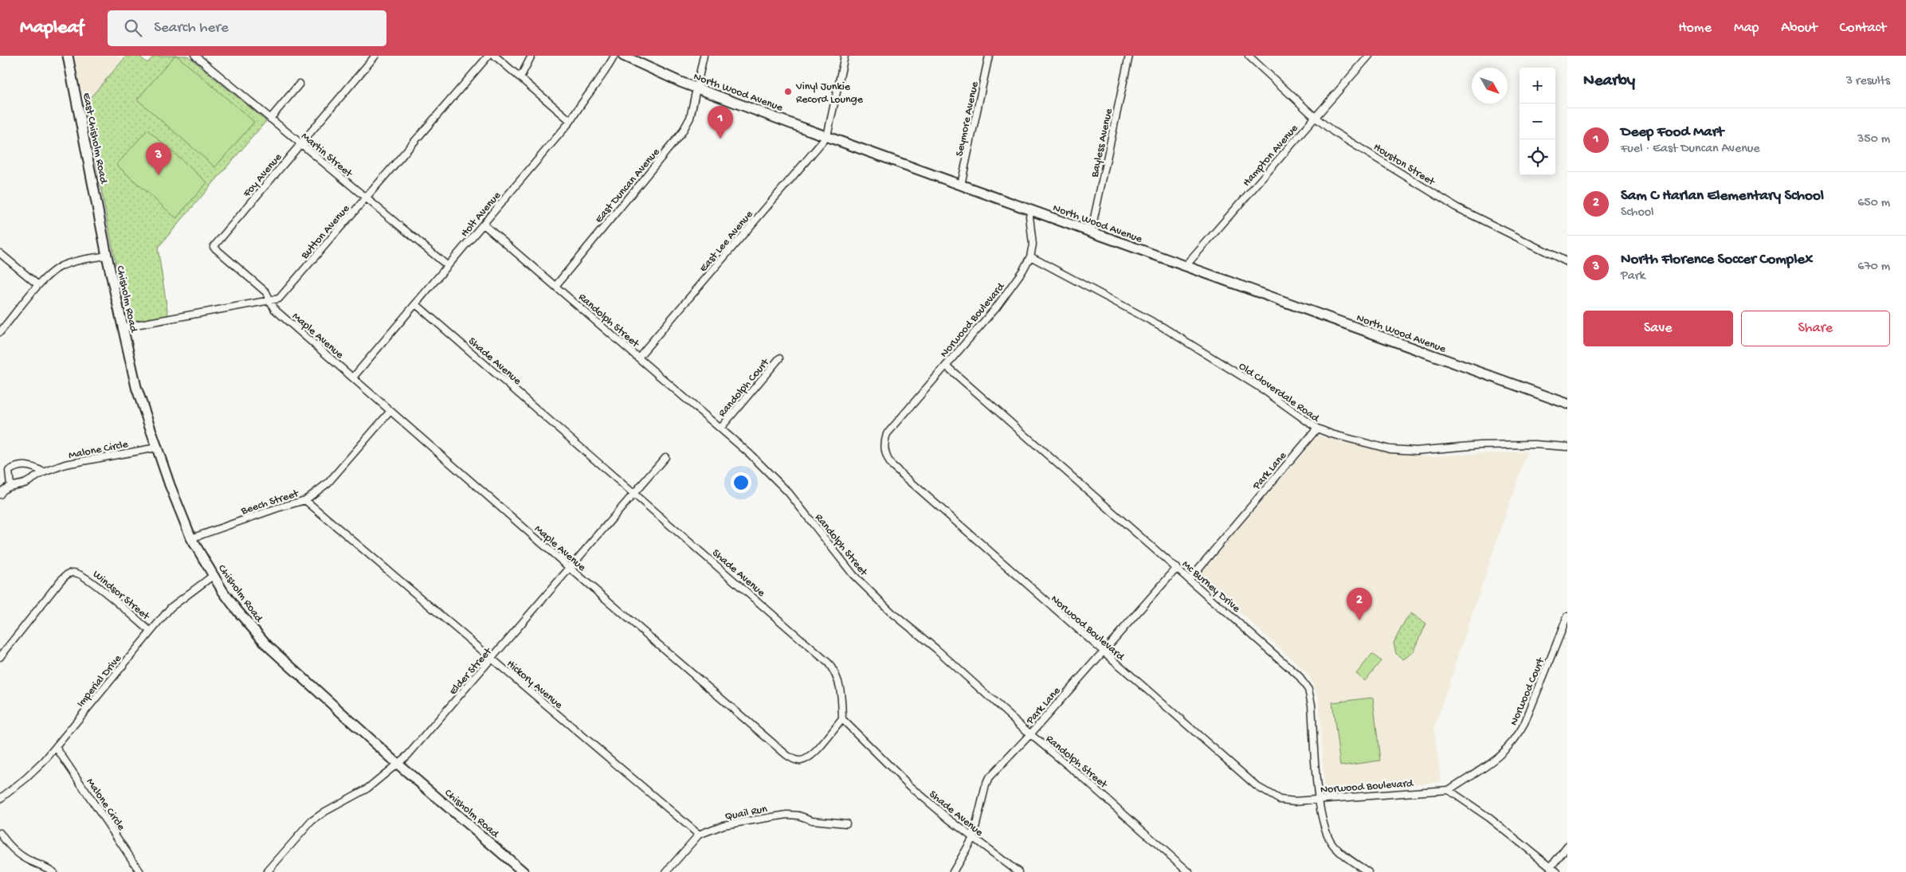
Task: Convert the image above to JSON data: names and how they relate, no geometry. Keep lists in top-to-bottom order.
{
  "streets": {
    "main road": ["North Wood Avenue", "East Chisholm Road", "Chisholm Road"],
    "street": [
      "Seymore Avenue",
      "Bayless Avenue",
      "Martin Street",
      "Hampton Avenue",
      "Houston Street",
      "Foy Avenue",
      "East Duncan Avenue",
      "Holt Avenue",
      "Button Avenue",
      "East Lee Avenue",
      "Randolph Street",
      "Norwood Boulevard",
      "Maple Avenue",
      "Shade Avenue",
      "Randolph Court",
      "Old Cloverdale Road",
      "Malone Circle",
      "Park Lane",
      "Beech Street",
      "Mc Burney Drive",
      "Windsor Street",
      "Elder Street",
      "Imperial Drive",
      "Hickory Avenue",
      "Norwood Court",
      "Quail Run"
    ]
  },
  "crossings": [
    ["North Wood Avenue", "Seymore Avenue"],
    ["North Wood Avenue", "Bayless Avenue"],
    ["North Wood Avenue", "Hampton Avenue"],
    ["North Wood Avenue", "East Duncan Avenue"],
    ["North Wood Avenue", "East Lee Avenue"],
    ["East Chisholm Road", "Chisholm Road"],
    ["Martin Street", "Foy Avenue"],
    ["Martin Street", "Holt Avenue"],
    ["Martin Street", "Button Avenue"],
    ["Hampton Avenue", "Houston Street"],
    ["Foy Avenue", "Button Avenue"],
    ["Foy Avenue", "Maple Avenue"],
    ["East Duncan Avenue", "Randolph Street"],
    ["Holt Avenue", "Randolph Street"],
    ["Holt Avenue", "Maple Avenue"],
    ["Holt Avenue", "Shade Avenue"],
    ["Button Avenue", "Chisholm Road"],
    ["Button Avenue", "Maple Avenue"],
    ["East Lee Avenue", "Randolph Street"],
    ["Chisholm Road", "Malone Circle"],
    ["Chisholm Road", "Beech Street"],
    ["Chisholm Road", "Elder Street"],
    ["Chisholm Road", "Imperial Drive"],
    ["Randolph Street", "Randolph Court"],
    ["Randolph Street", "Park Lane"],
    ["Norwood Boulevard", "Old Cloverdale Road"],
    ["Norwood Boulevard", "Park Lane"],
    ["Norwood Boulevard", "Mc Burney Drive"],
    ["Norwood Boulevard", "Norwood Court"],
    ["Maple Avenue", "Shade Avenue"],
    ["Maple Avenue", "Beech Street"],
    ["Maple Avenue", "Elder Street"],
    ["Shade Avenue", "Park Lane"],
    ["Shade Avenue", "Elder Street"],
    ["Old Cloverdale Road", "Park Lane"],
    ["Malone Circle", "Imperial Drive"],
    ["Park Lane", "Mc Burney Drive"],
    ["Beech Street", "Hickory Avenue"],
    ["Windsor Street", "Imperial Drive"],
    ["Elder Street", "Hickory Avenue"],
    ["Hickory Avenue", "Quail Run"]
  ],
  "places": ["Vinyl Junkie Record Lounge"],
  "north": "bottom right",
  "page": {
    "header": "Mapleaf",
    "search": "Search here",
    "nav": [
      "Home",
      "Map",
      "About",
      "Contact"
    ],
    "heading": ["Nearby", "3 results"],
    "map_buttons": ["+", "−"],
    "pins": ["1", "3", "2"],
    "list": [
      {
        "mark": "1",
        "name": "Deep Food Mart",
        "note": "Fuel · East Duncan Avenue",
        "value": "350 m"
      },
      {
        "mark": "2",
        "name": "Sam C Harlan Elementary School",
        "note": "School",
        "value": "650 m"
      },
      {
        "mark": "3",
        "name": "North Florence Soccer Complex",
        "note": "Park",
        "value": "670 m"
      }
    ],
    "buttons": ["Save", "Share"]
  }
}
